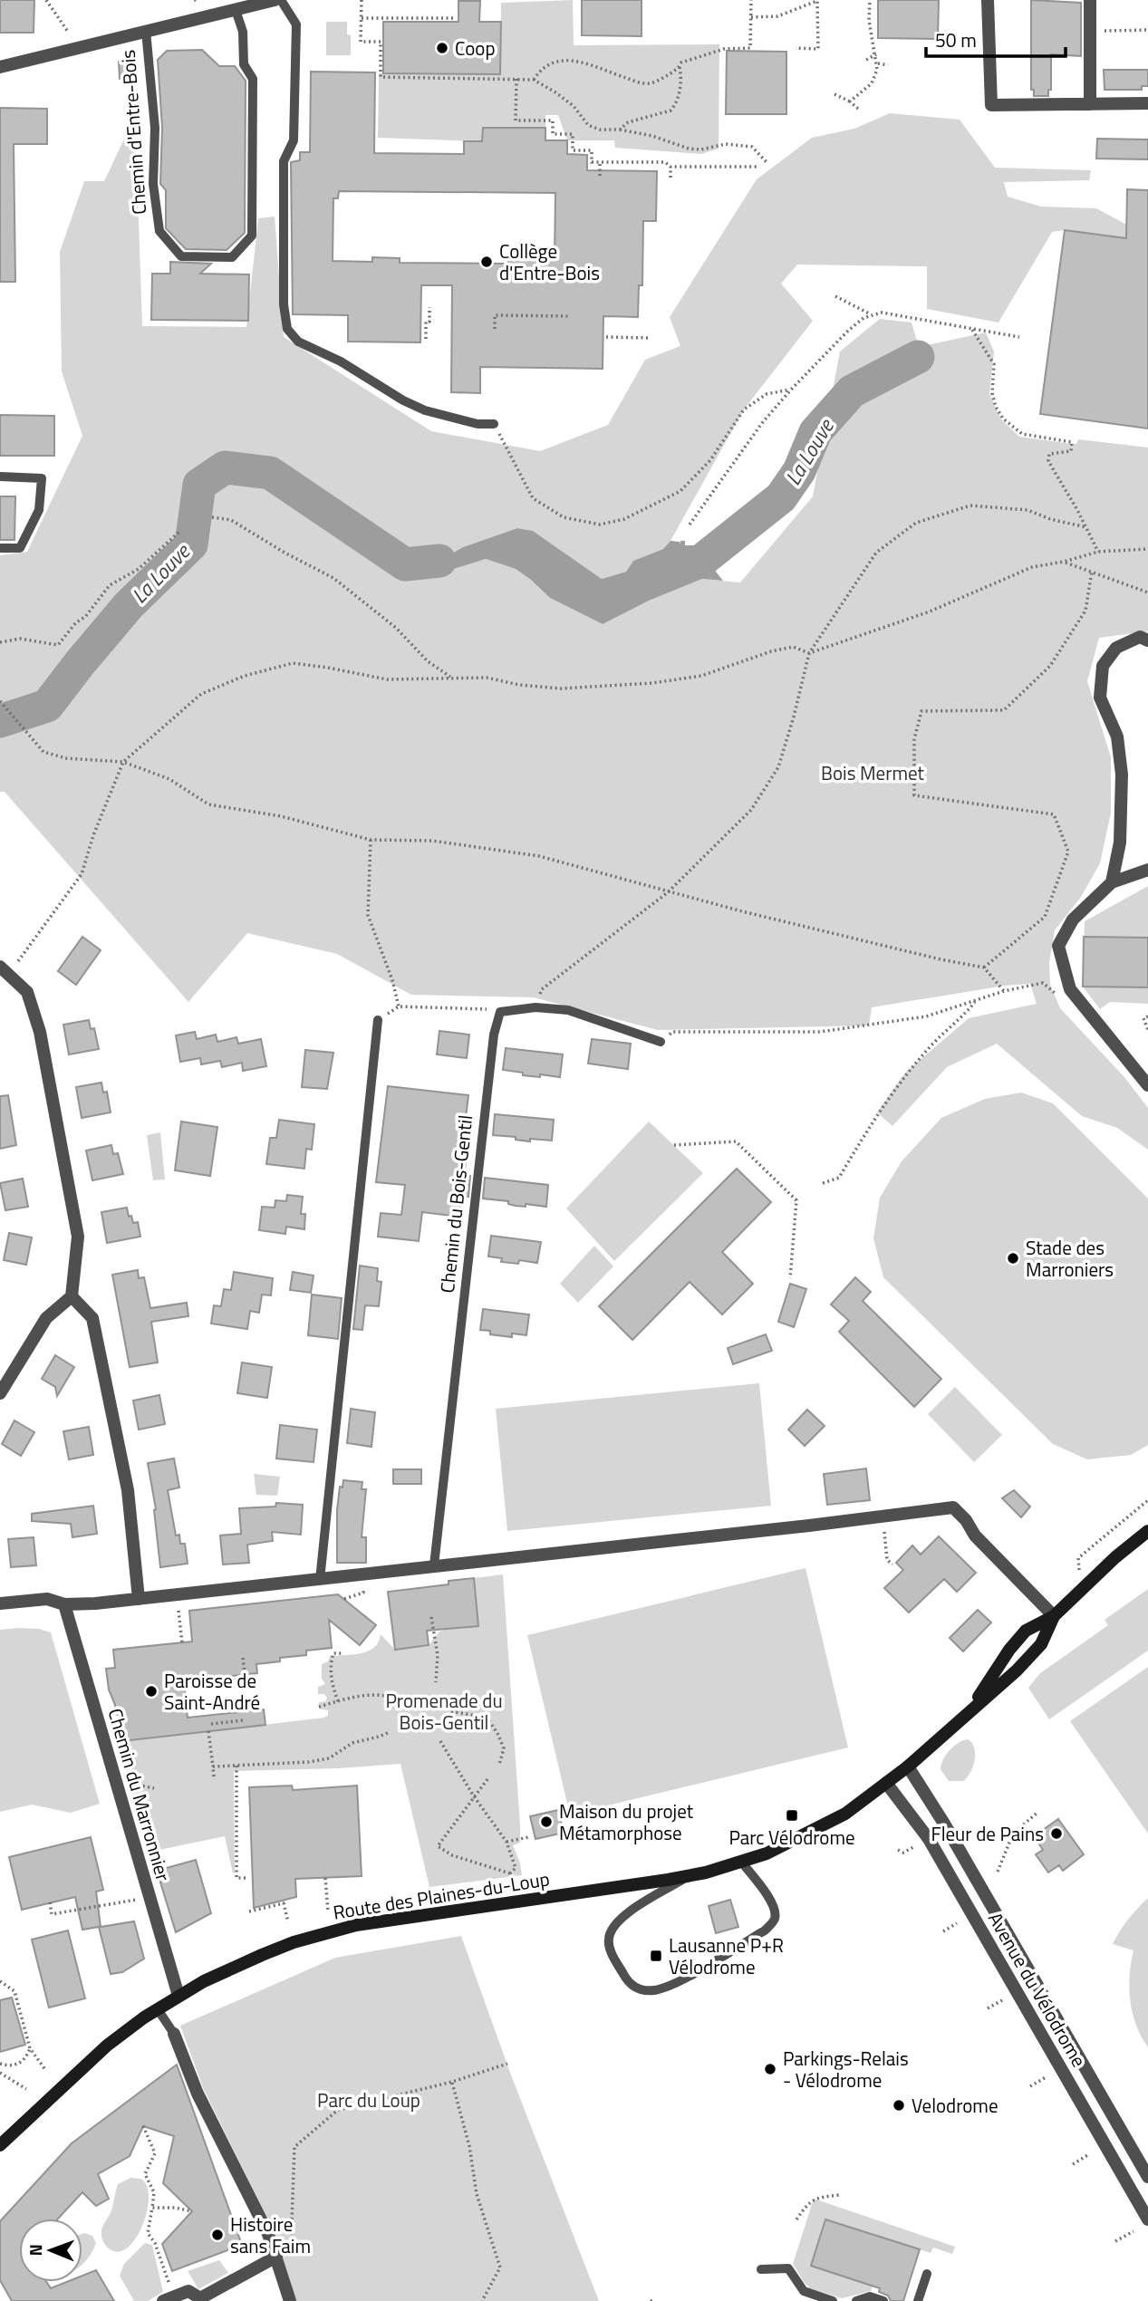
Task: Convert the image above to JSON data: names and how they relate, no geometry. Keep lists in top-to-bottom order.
{
  "streets": {
    "main road": ["Route des Plaines-du-Loup"],
    "street": ["Chemin d'Entre-Bois", "Chemin du Marronnier", "Avenue du Vélodrome"],
    "lane": ["Chemin du Bois-Gentil"]
  },
  "crossings": [
    ["Chemin du Marronnier", "Route des Plaines-du-Loup"],
    ["Route des Plaines-du-Loup", "Avenue du Vélodrome"]
  ],
  "water": ["La Louve"],
  "parks": ["Bois Mermet", "Promenade du Bois-Gentil", "Parc du Loup"],
  "places": {
    "other": [
      "Coop",
      "Collège d'Entre-Bois",
      "Stade des Marroniers",
      "Paroisse de Saint-André",
      "Maison du projet Métamorphose",
      "Fleur de Pains",
      "Parkings-Relais - Vélodrome",
      "Velodrome",
      "Histoire sans Faim"
    ],
    "transit": ["Parc Vélodrome", "Lausanne P+R Vélodrome"]
  },
  "scale_bar": "50 m",
  "north": "left"
}
